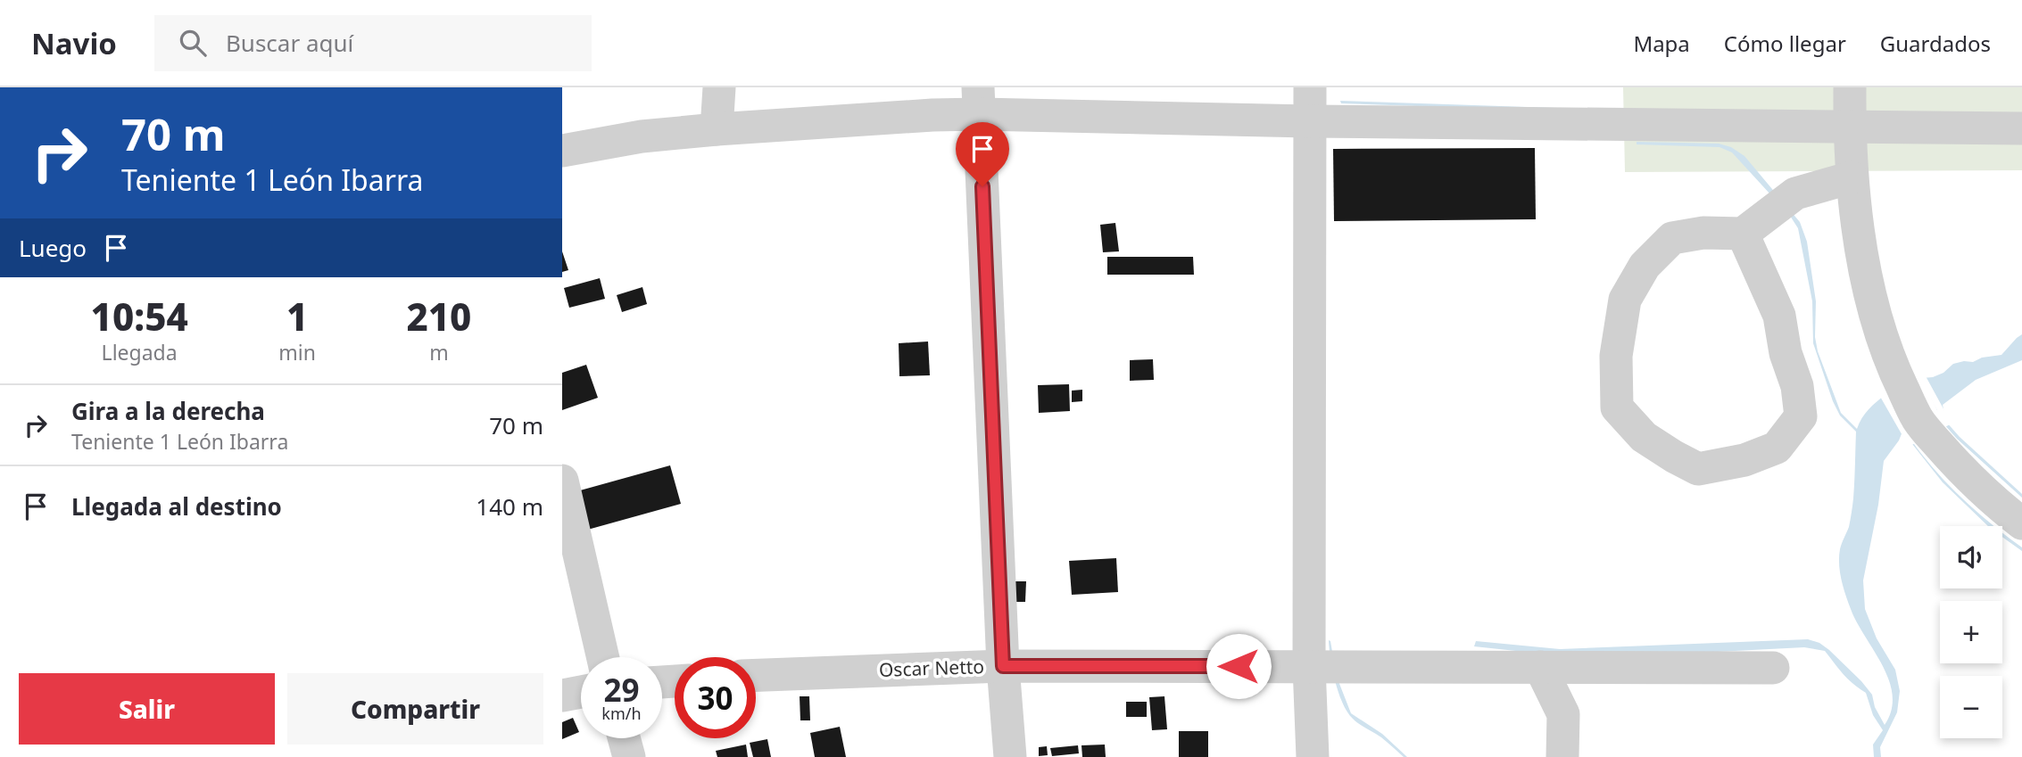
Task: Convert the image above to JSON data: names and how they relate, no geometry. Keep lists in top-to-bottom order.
{
  "streets": {
    "street": ["Oscar Netto"]
  },
  "page": {
    "header": "Navio",
    "search": "Buscar aquí",
    "nav": ["Mapa", "Cómo llegar", "Guardados"],
    "turn": ["70 m", "Teniente 1 León Ibarra"],
    "then": "Luego",
    "eta": [
      "10:54",
      "Llegada",
      "1",
      "min",
      "210",
      "m"
    ],
    "list": [
      {
        "name": "Gira a la derecha",
        "note": "Teniente 1 León Ibarra",
        "value": "70 m"
      },
      {
        "name": "Llegada al destino",
        "value": "140 m"
      }
    ],
    "map_buttons": ["+", "−"],
    "speed": "29 km/h",
    "limit": "30",
    "buttons": ["Salir", "Compartir"]
  }
}
